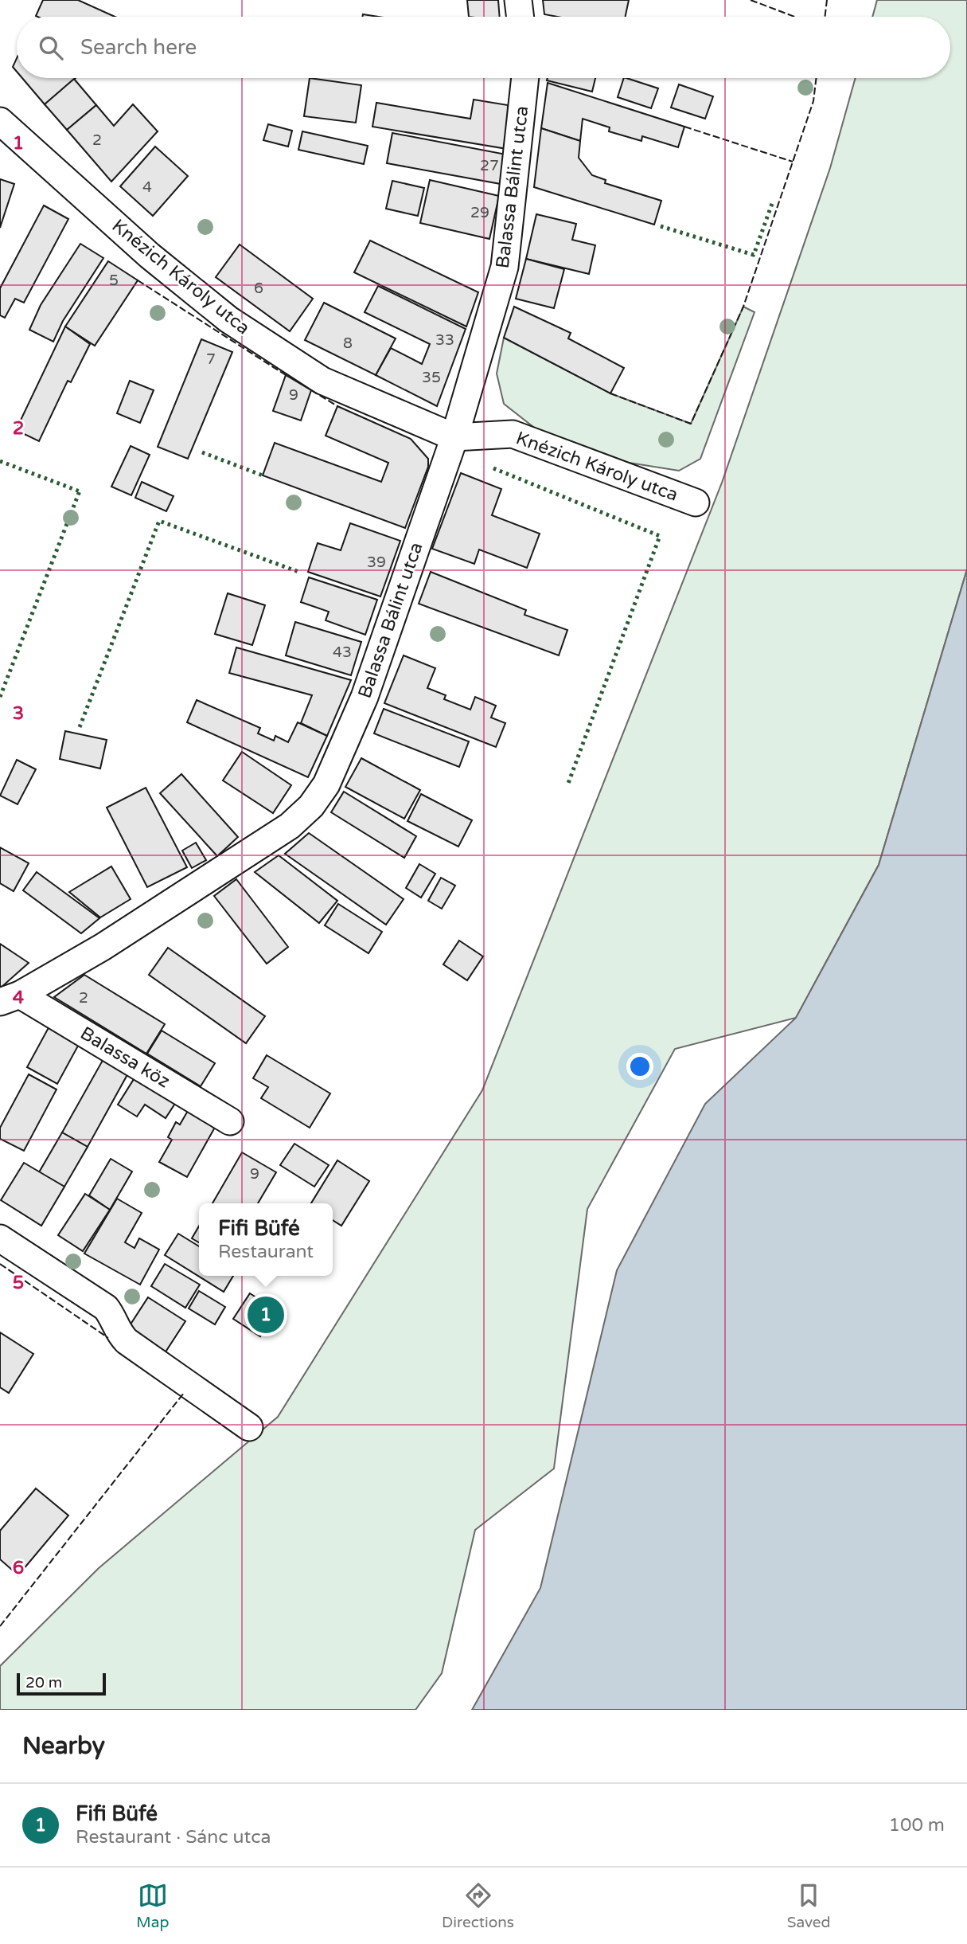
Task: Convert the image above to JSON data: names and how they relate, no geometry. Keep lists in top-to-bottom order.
{
  "streets": {
    "street": ["Balassa Bálint utca", "Knézich Károly utca", "Balassa köz"]
  },
  "crossings": [
    ["Balassa Bálint utca", "Knézich Károly utca"],
    ["Balassa Bálint utca", "Balassa köz"]
  ],
  "house_numbers": [
    "2",
    "27",
    "4",
    "29",
    "5",
    "6",
    "33",
    "8",
    "7",
    "35",
    "9",
    "39",
    "43",
    "2",
    "9"
  ],
  "scale_bar": "20 m",
  "page": {
    "search": "Search here",
    "popup": ["Fifi Büfé", "Restaurant"],
    "pins": "1",
    "scale": "20 m",
    "heading": "Nearby",
    "list": [
      {
        "mark": "1",
        "name": "Fifi Büfé",
        "note": "Restaurant · Sánc utca",
        "value": "100 m"
      }
    ],
    "nav": ["Map", "Directions", "Saved"]
  },
  "grid": {
    "rows": [
      "1",
      "2",
      "3",
      "4",
      "5",
      "6"
    ]
  }
}
